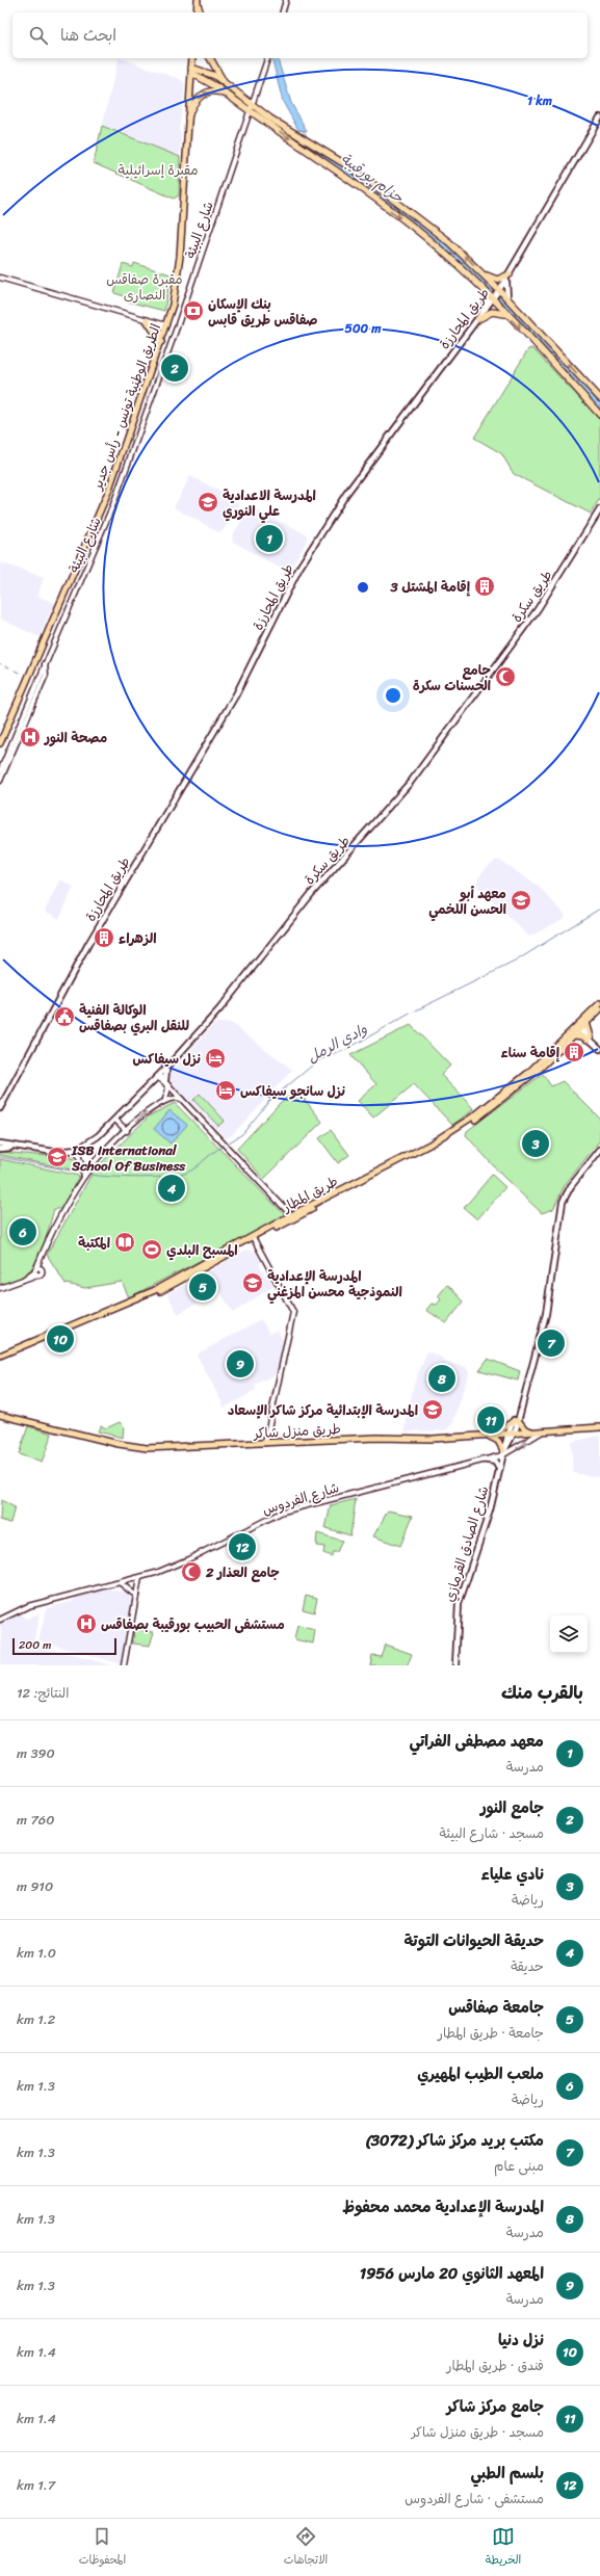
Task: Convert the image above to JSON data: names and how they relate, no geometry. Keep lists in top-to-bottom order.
{
  "streets": {
    "main road": [
      "طريق المحارزة",
      "الطريق الوطنية تونس - رأس جدير",
      "طريق سكرة",
      "طريق المطار",
      "طريق منزل شاكر",
      "شارع الصادق القرمازي"
    ],
    "street": ["شارع البيئة", "شارع الفردوس"]
  },
  "crossings": [
    ["طريق منزل شاكر", "شارع الفردوس"],
    ["طريق منزل شاكر", "شارع الصادق القرمازي"],
    ["شارع الفردوس", "شارع الصادق القرمازي"]
  ],
  "water": ["حزام بورقيبة", "وادي الرمل"],
  "parks": ["مقبرة إسرائيلية", "مقبرة صفاقس النصارى"],
  "places": {
    "bank": ["بنك الإسكان صفاقس طريق قابس"],
    "school or university": [
      "المدرسة الاعدادية علي النوري",
      "معهد أبو الحسن اللخمي",
      "ISB International School Of Business",
      "المدرسة الإعدادية النموذجية محسن المزغني",
      "المدرسة الإبتدائية مركز شاكر الإسعاد"
    ],
    "building": ["إقامة المشتل 3", "الزهراء", "إقامة سناء"],
    "mosque": ["جامع الحسنات سكرة", "جامع العذار 2"],
    "hospital": ["مصحة النور", "مستشفى الحبيب بورقيبة بصفاقس"],
    "public building": ["الوكالة الفنية للنقل البري بصفاقس"],
    "hotel": ["نزل سيفاكس", "نزل سانجو سيفاكس"],
    "library": ["المكتبة"],
    "sports": ["المسبح البلدي"]
  },
  "scale_bar": "200 m",
  "page": {
    "search": "ابحث هنا",
    "pins": [
      "2",
      "1",
      "3",
      "4",
      "6",
      "5",
      "10",
      "7",
      "9",
      "8",
      "11",
      "12"
    ],
    "scale": "200 m",
    "heading": ["بالقرب منك", "النتائج: 12"],
    "list": [
      {
        "mark": "1",
        "name": "معهد مصطفى الفراتي",
        "note": "مدرسة",
        "value": "390 m"
      },
      {
        "mark": "2",
        "name": "جامع النور",
        "note": "مسجد · شارع البيئة",
        "value": "760 m"
      },
      {
        "mark": "3",
        "name": "نادي علياء",
        "note": "رياضة",
        "value": "910 m"
      },
      {
        "mark": "4",
        "name": "حديقة الحيوانات التوتة",
        "note": "حديقة",
        "value": "1.0 km"
      },
      {
        "mark": "5",
        "name": "جامعة صفاقس",
        "note": "جامعة · طريق المطار",
        "value": "1.2 km"
      },
      {
        "mark": "6",
        "name": "ملعب الطيب المهيري",
        "note": "رياضة",
        "value": "1.3 km"
      },
      {
        "mark": "7",
        "name": "مكتب بريد مركز شاكر (3072)",
        "note": "مبنى عام",
        "value": "1.3 km"
      },
      {
        "mark": "8",
        "name": "المدرسة الإعدادية محمد محفوظ",
        "note": "مدرسة",
        "value": "1.3 km"
      },
      {
        "mark": "9",
        "name": "المعهد الثانوي 20 مارس 1956",
        "note": "مدرسة",
        "value": "1.3 km"
      },
      {
        "mark": "10",
        "name": "نزل دنيا",
        "note": "فندق · طريق المطار",
        "value": "1.4 km"
      },
      {
        "mark": "11",
        "name": "جامع مركز شاكر",
        "note": "مسجد · طريق منزل شاكر",
        "value": "1.4 km"
      },
      {
        "mark": "12",
        "name": "بلسم الطبي",
        "note": "مستشفى · شارع الفردوس",
        "value": "1.7 km"
      }
    ],
    "nav": ["الخريطة", "الاتجاهات", "المحفوظات"]
  },
  "rings": ["1 km", "500 m"]
}
